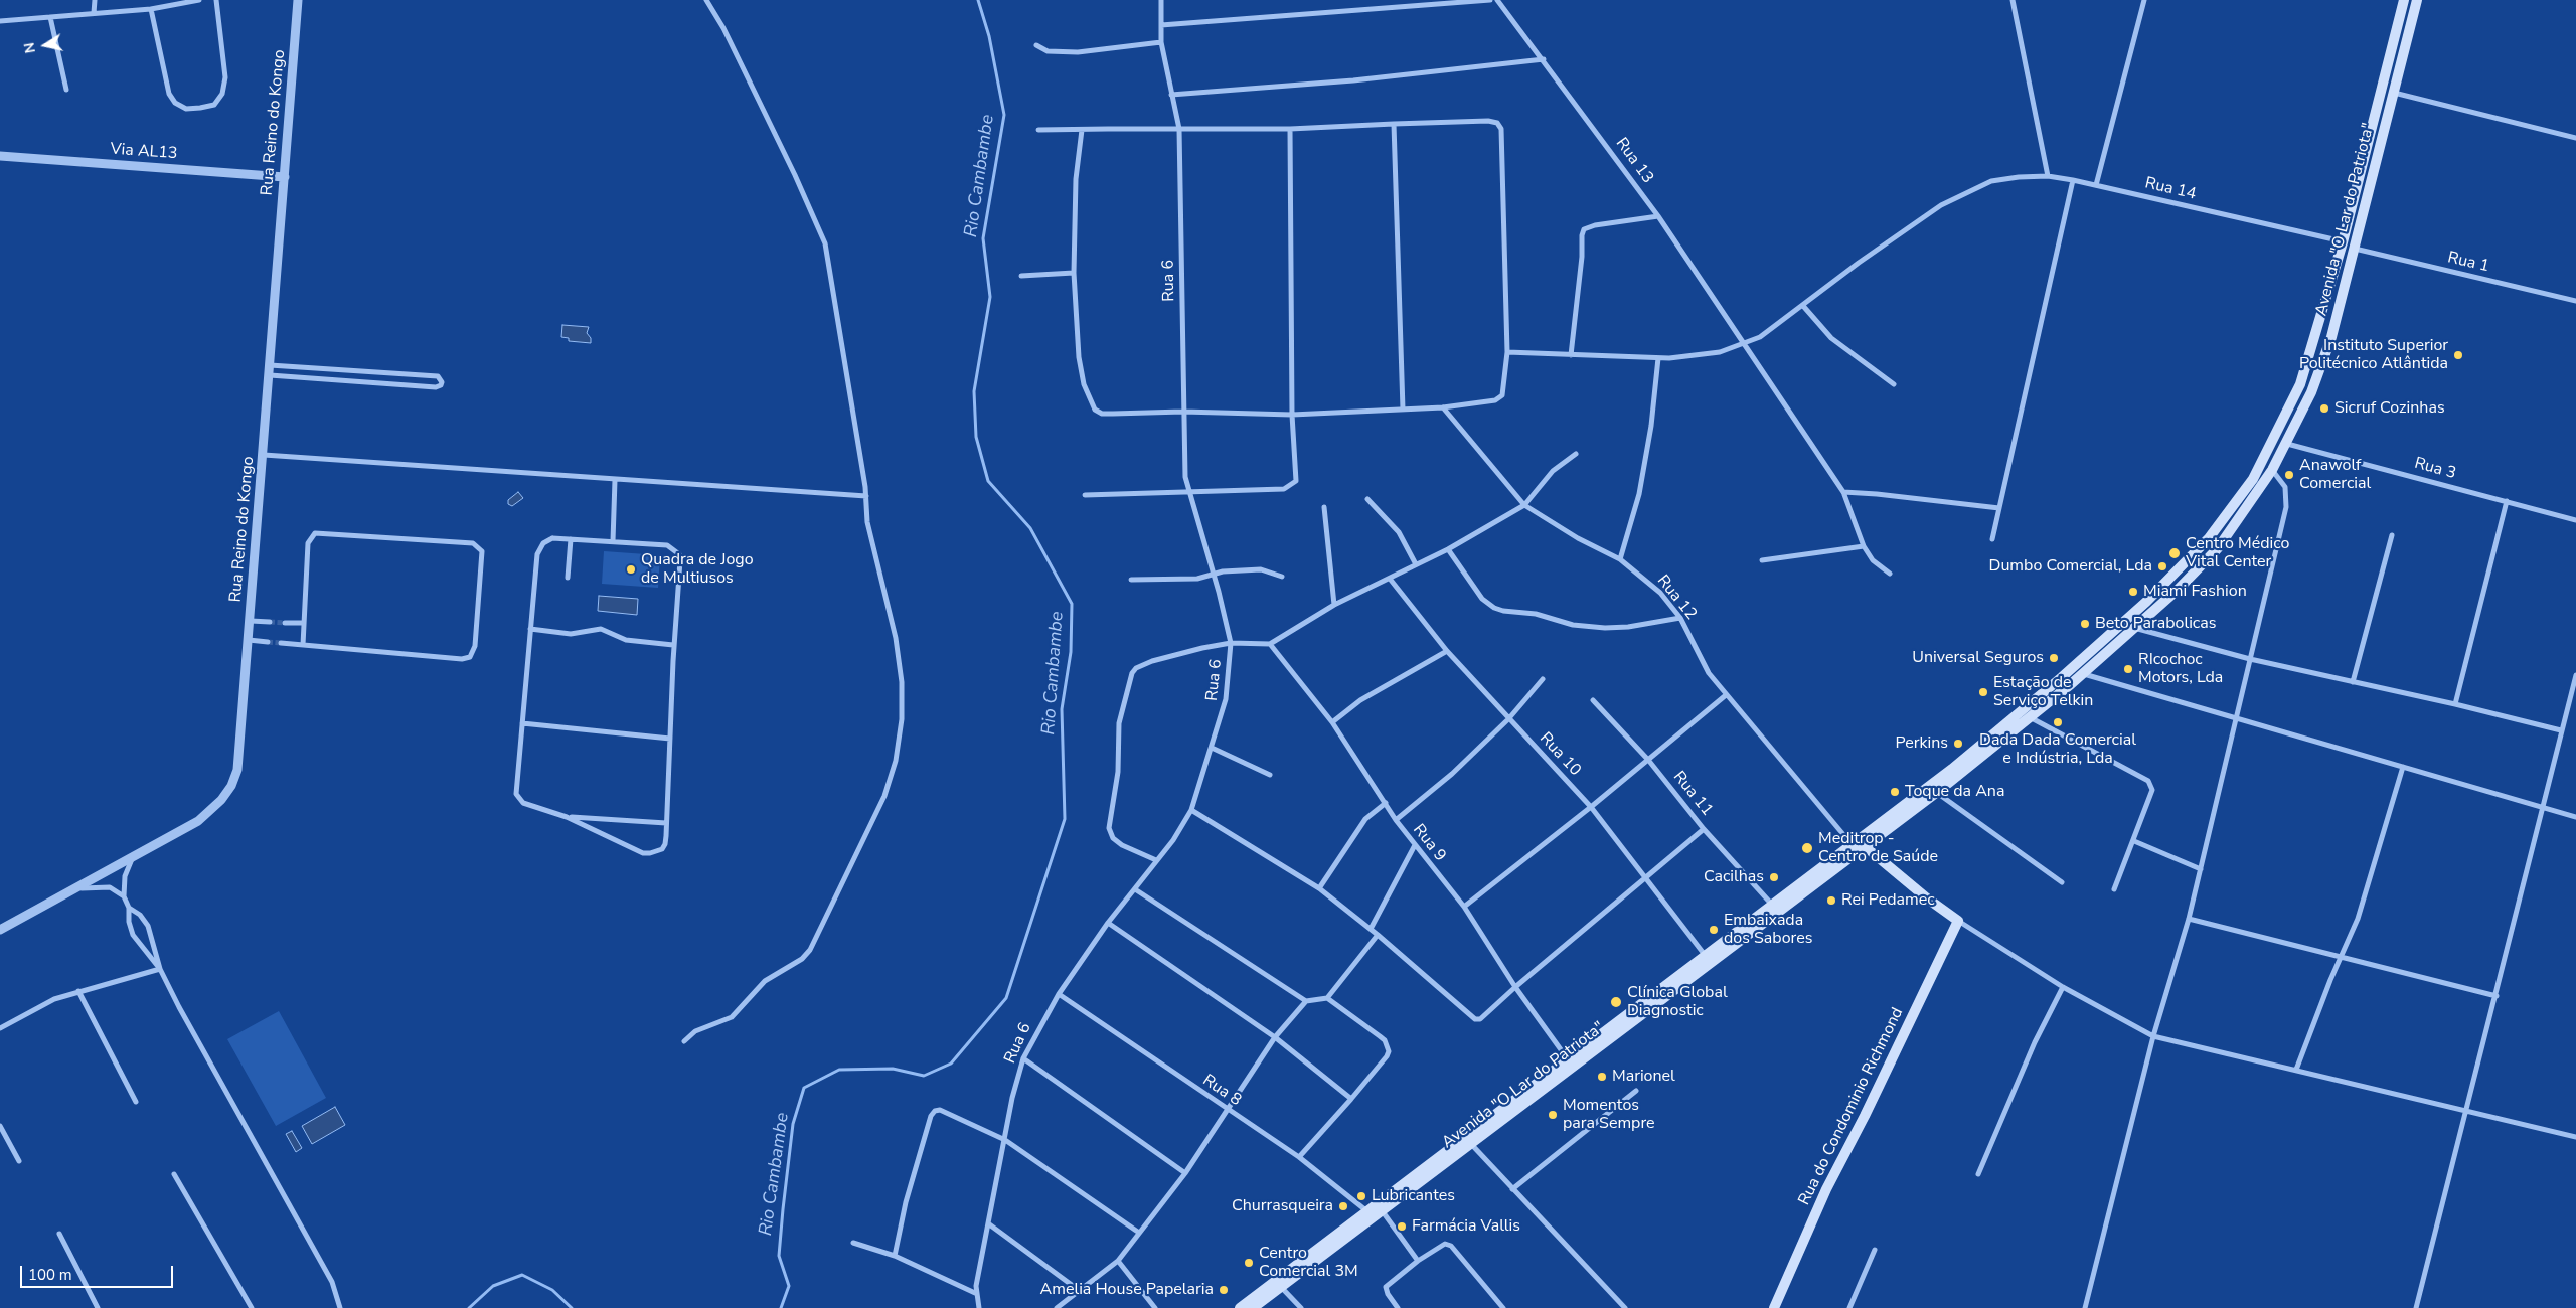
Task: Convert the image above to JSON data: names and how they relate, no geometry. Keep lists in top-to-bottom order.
{
  "streets": {
    "main road": ["Avenida \"O Lar do Patriota\"", "Rua do Condominio Richmond"],
    "street": [
      "Rua Reino do Kongo",
      "Via AL13",
      "Rua 13",
      "Rua 14",
      "Rua 1",
      "Rua 6",
      "Rua 3",
      "Rua 12",
      "Rua 10",
      "Rua 11",
      "Rua 9",
      "Rua 8"
    ]
  },
  "crossings": [
    ["Rua Reino do Kongo", "Via AL13"],
    ["Rua 14", "Avenida \"O Lar do Patriota\""],
    ["Avenida \"O Lar do Patriota\"", "Rua 1"],
    ["Avenida \"O Lar do Patriota\"", "Rua 3"],
    ["Avenida \"O Lar do Patriota\"", "Rua 12"],
    ["Avenida \"O Lar do Patriota\"", "Rua 10"],
    ["Avenida \"O Lar do Patriota\"", "Rua 11"],
    ["Avenida \"O Lar do Patriota\"", "Rua 9"],
    ["Avenida \"O Lar do Patriota\"", "Rua 8"],
    ["Rua 6", "Rua 8"]
  ],
  "water": ["Rio Cambambe"],
  "places": [
    "Instituto Superior Politécnico Atlântida",
    "Sicruf Cozinhas",
    "Anawolf Comercial",
    "Centro Médico Vital Center",
    "Dumbo Comercial, Lda",
    "Quadra de Jogo de Multiusos",
    "Miami Fashion",
    "Beto Parabolicas",
    "Universal Seguros",
    "RIcochoc Motors, Lda",
    "Estação de Serviço Telkin",
    "Dada Dada Comercial e Indústria, Lda",
    "Perkins",
    "Toque da Ana",
    "Meditrop - Centro de Saúde",
    "Cacilhas",
    "Rei Pedamec",
    "Embaixada dos Sabores",
    "Clínica Global Diagnostic",
    "Marionel",
    "Momentos para Sempre",
    "Lubricantes",
    "Churrasqueira",
    "Farmácia Vallis",
    "Centro Comercial 3M",
    "Amelia House Papelaria"
  ],
  "scale_bar": "100 m",
  "north": "left"
}
